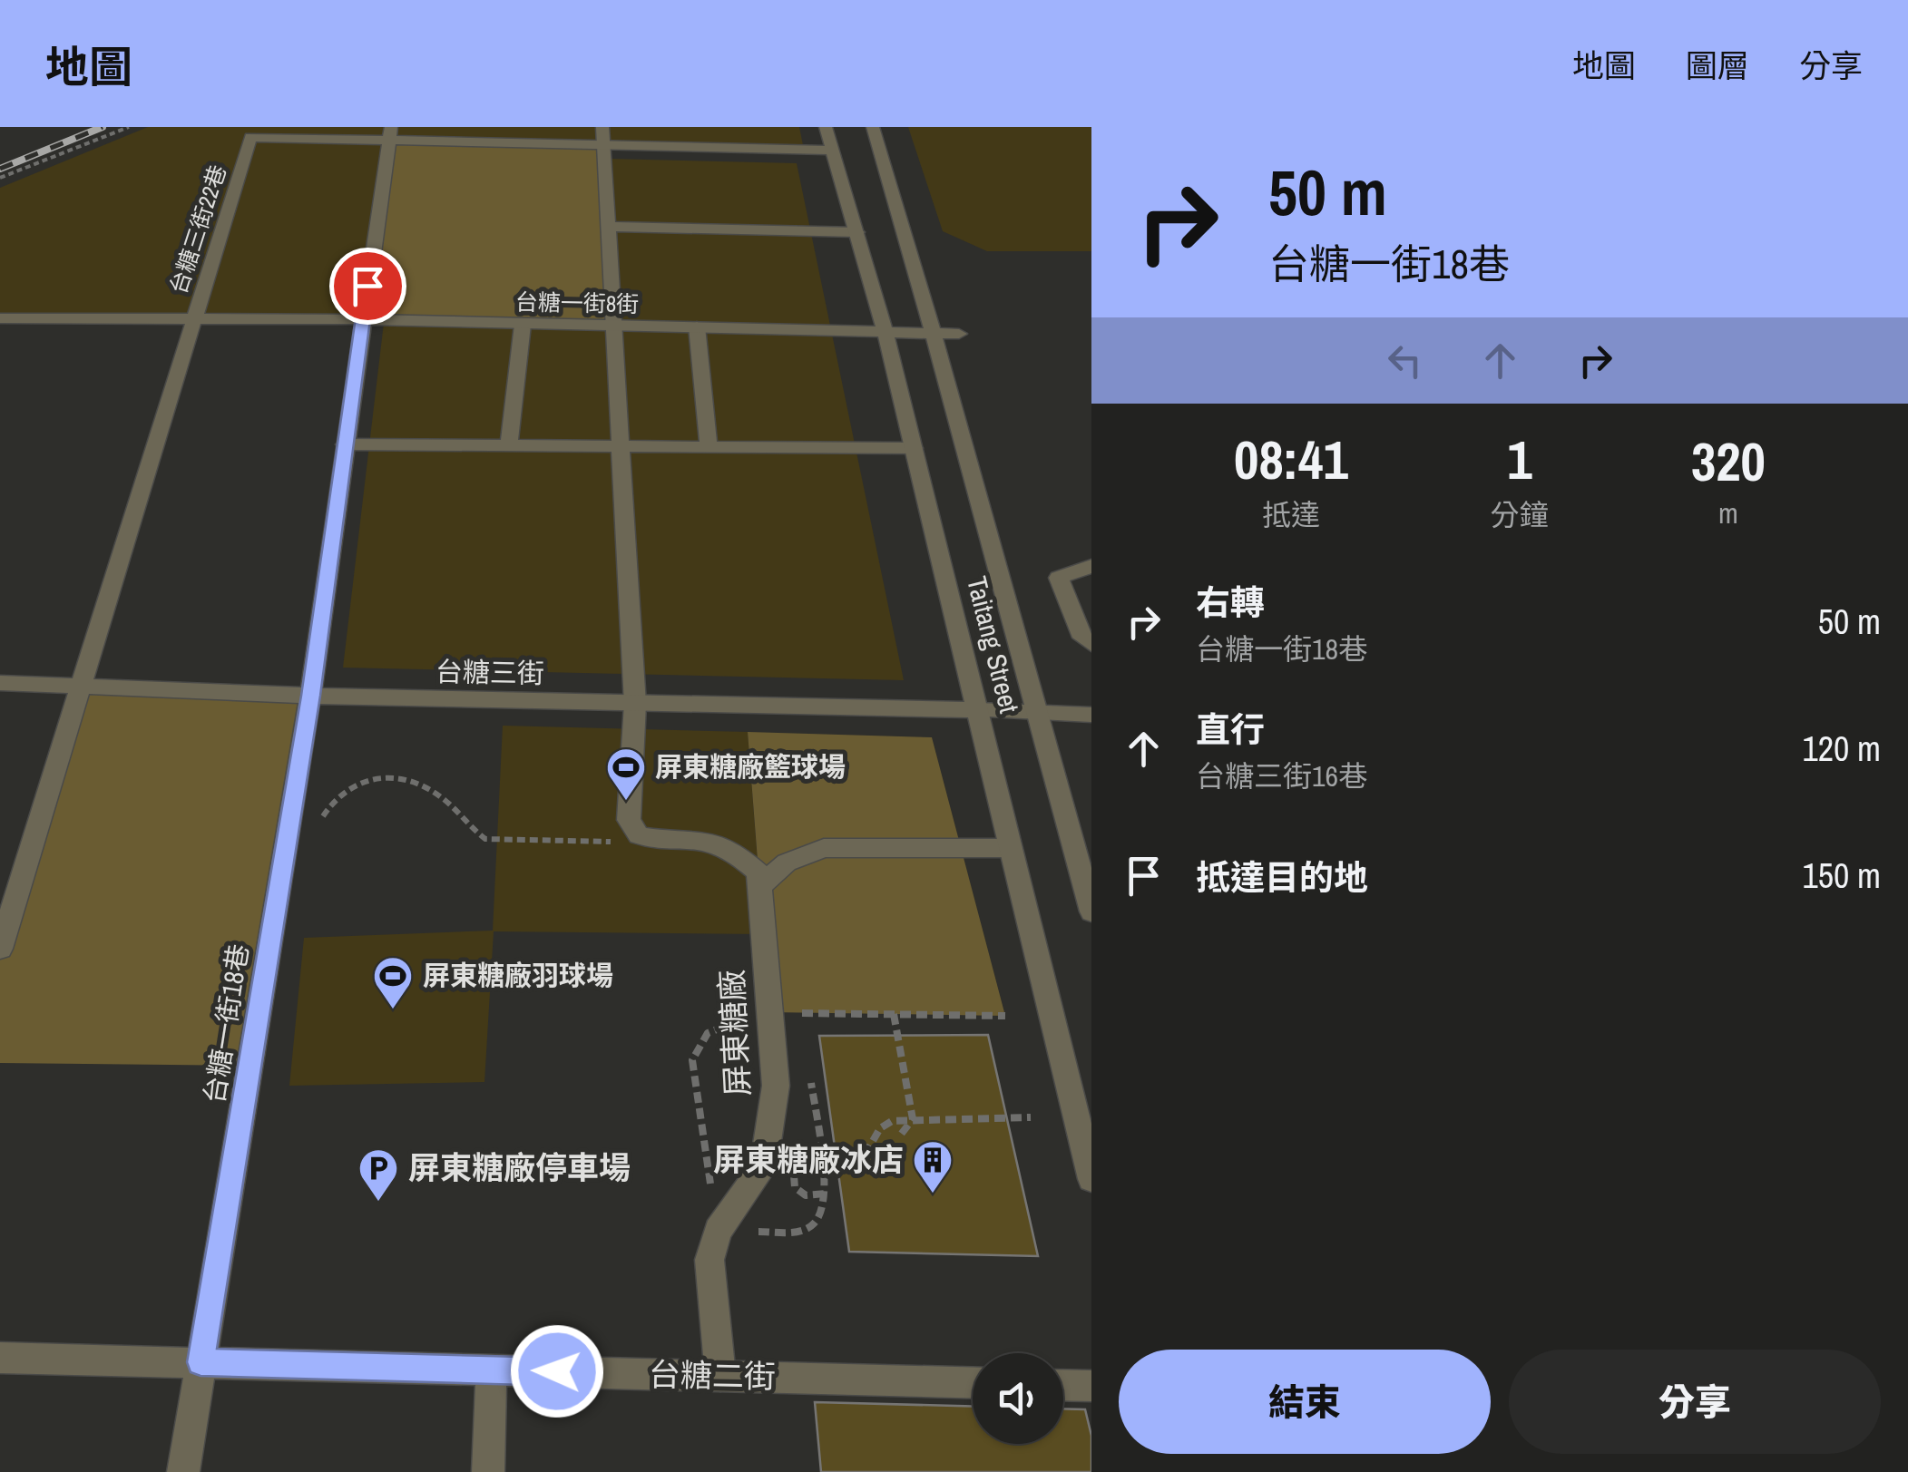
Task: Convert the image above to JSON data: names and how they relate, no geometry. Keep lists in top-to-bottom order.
{
  "streets": {
    "street": [
      "台糖三街22巷",
      "台糖一街8街",
      "Taitang Street",
      "台糖三街",
      "台糖一街18巷",
      "屏東糖廠",
      "台糖二街"
    ]
  },
  "crossings": [
    ["台糖三街22巷", "台糖一街8街"],
    ["台糖三街22巷", "Taitang Street"],
    ["台糖三街22巷", "台糖三街"],
    ["台糖三街22巷", "台糖一街18巷"],
    ["台糖一街8街", "Taitang Street"],
    ["台糖一街8街", "台糖一街18巷"],
    ["Taitang Street", "台糖三街"],
    ["台糖三街", "台糖一街18巷"],
    ["台糖一街18巷", "台糖二街"],
    ["屏東糖廠", "台糖二街"]
  ],
  "places": {
    "sports": ["屏東糖廠籃球場", "屏東糖廠羽球場"],
    "building": ["屏東糖廠冰店"],
    "parking": ["屏東糖廠停車場"]
  },
  "page": {
    "header": "地圖",
    "nav": ["地圖", "圖層", "分享"],
    "turn": ["50 m", "台糖一街18巷"],
    "eta": [
      "08:41",
      "抵達",
      "1",
      "分鐘",
      "320",
      "m"
    ],
    "list": [
      {
        "name": "右轉",
        "note": "台糖一街18巷",
        "value": "50 m"
      },
      {
        "name": "直行",
        "note": "台糖三街16巷",
        "value": "120 m"
      },
      {
        "name": "抵達目的地",
        "value": "150 m"
      }
    ],
    "buttons": ["結束", "分享"]
  }
}
